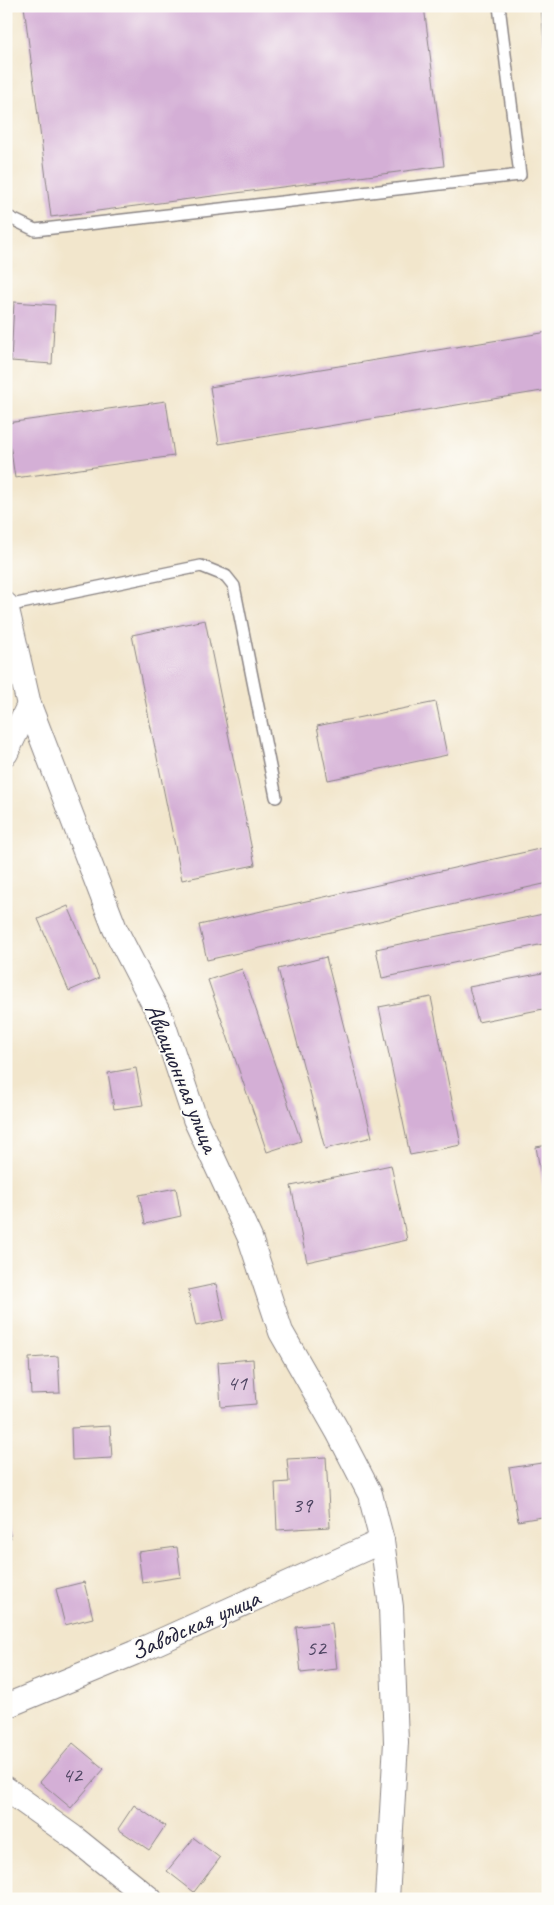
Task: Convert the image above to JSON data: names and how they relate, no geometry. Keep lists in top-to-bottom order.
{
  "streets": {
    "street": ["Авиационная улица", "Заводская улица"]
  },
  "crossings": [
    ["Авиационная улица", "Заводская улица"]
  ],
  "house_numbers": [
    "41",
    "39",
    "52",
    "42"
  ]
}
